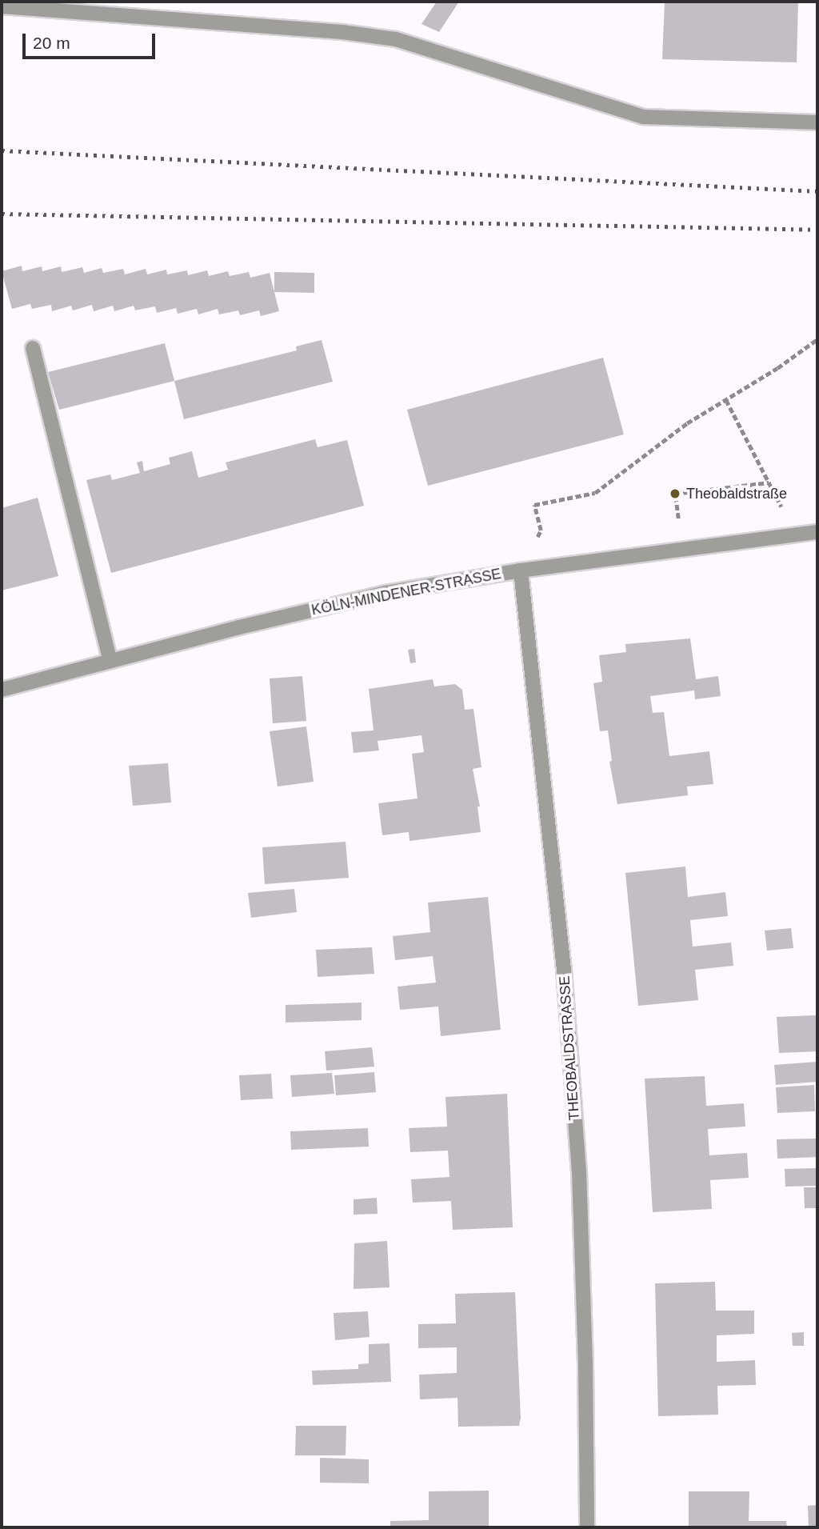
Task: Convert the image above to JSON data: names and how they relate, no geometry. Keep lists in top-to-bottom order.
{
  "streets": {
    "street": ["KÖLN-MINDENER-STRASSE", "THEOBALDSTRASSE"]
  },
  "crossings": [
    ["KÖLN-MINDENER-STRASSE", "THEOBALDSTRASSE"]
  ],
  "places": ["Theobaldstraße"],
  "scale_bar": "20 m"
}
